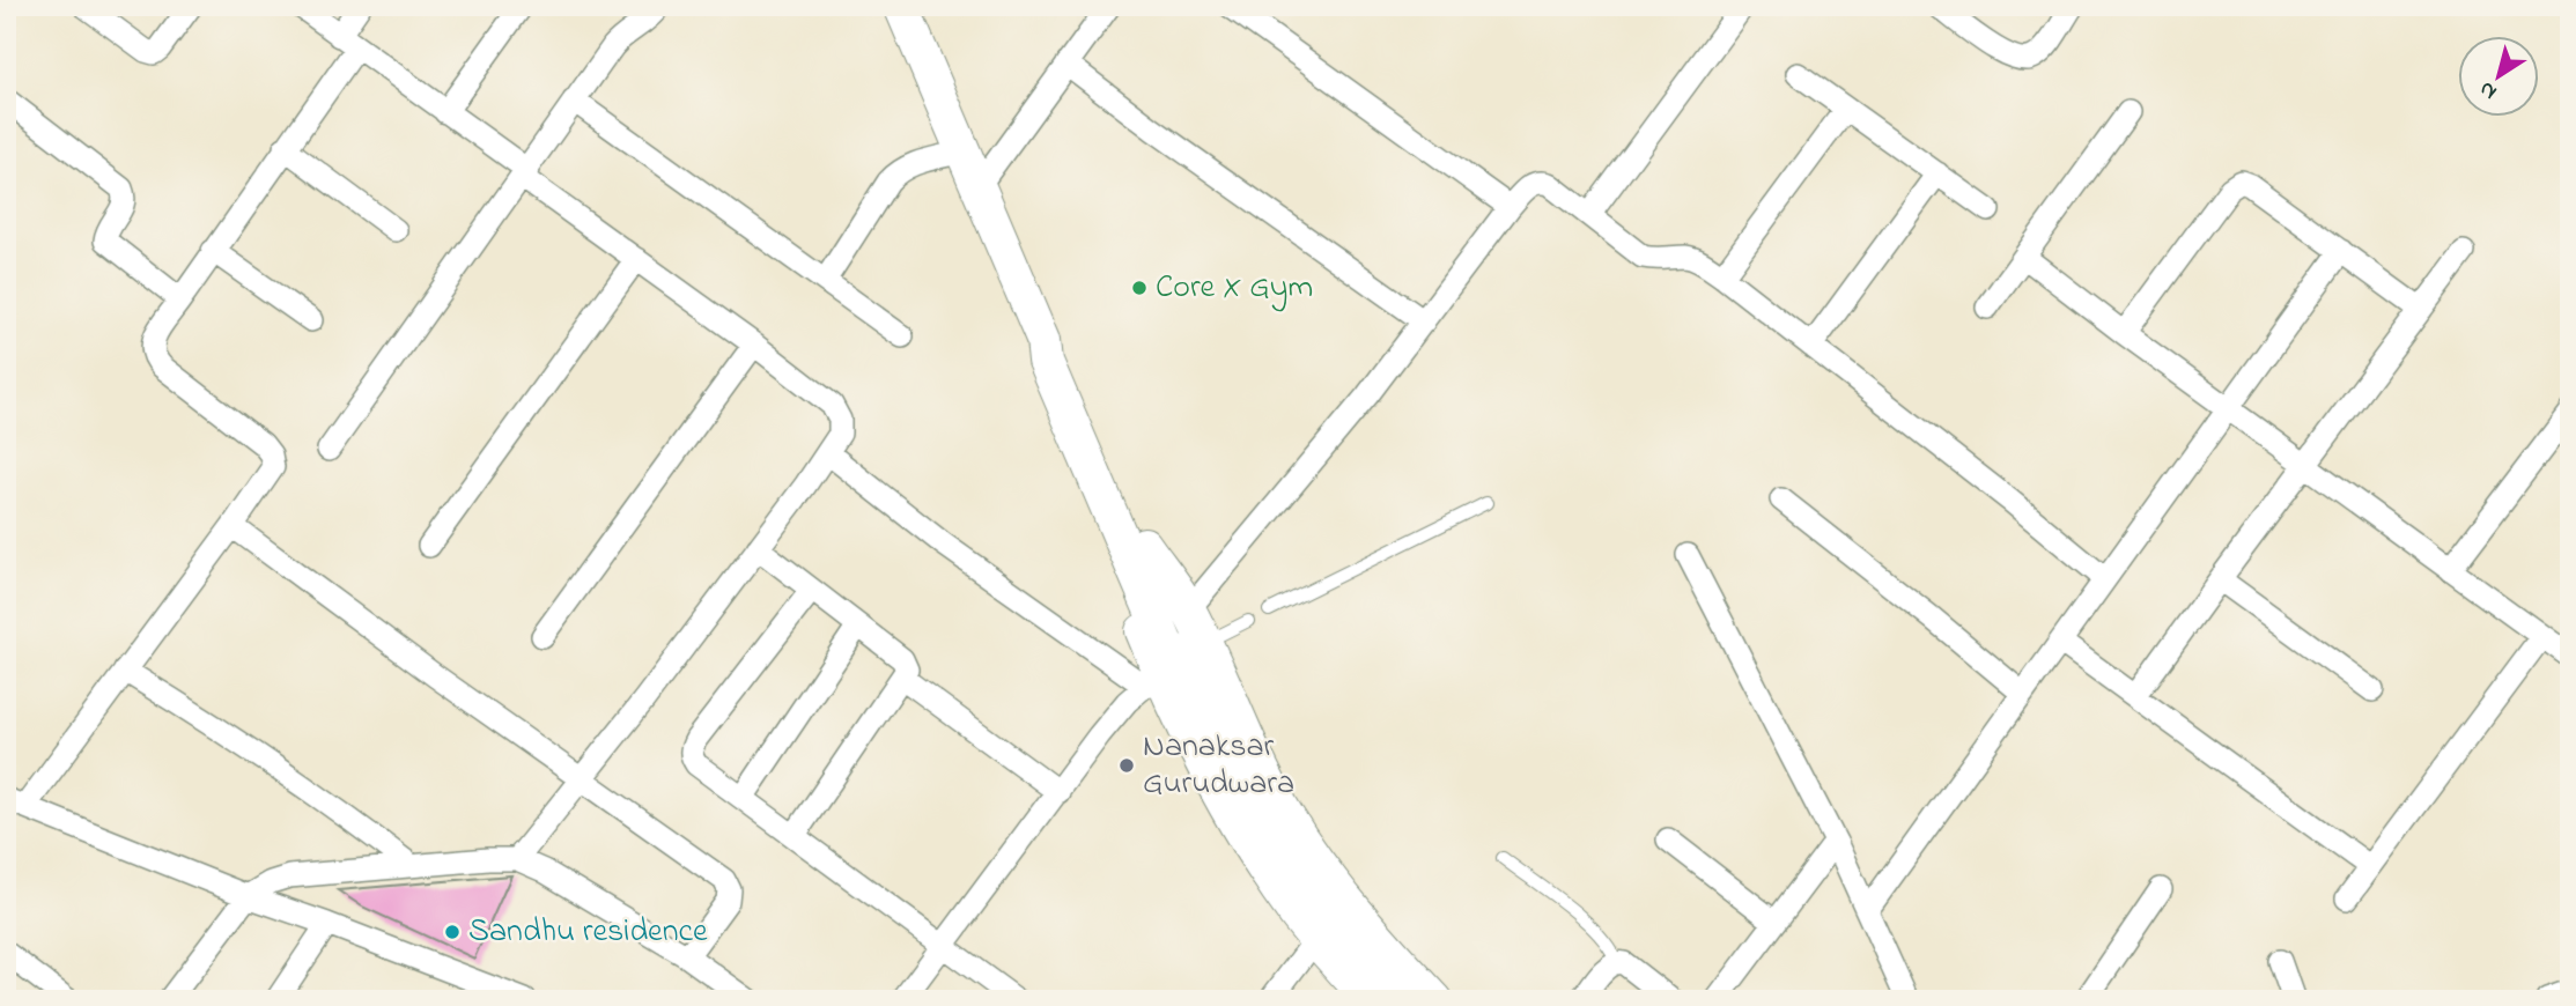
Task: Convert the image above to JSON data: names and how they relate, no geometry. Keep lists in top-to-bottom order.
{
  "places": ["Core X Gym", "Nanaksar Gurudwara", "Sandhu residence"],
  "north": "bottom left"
}
